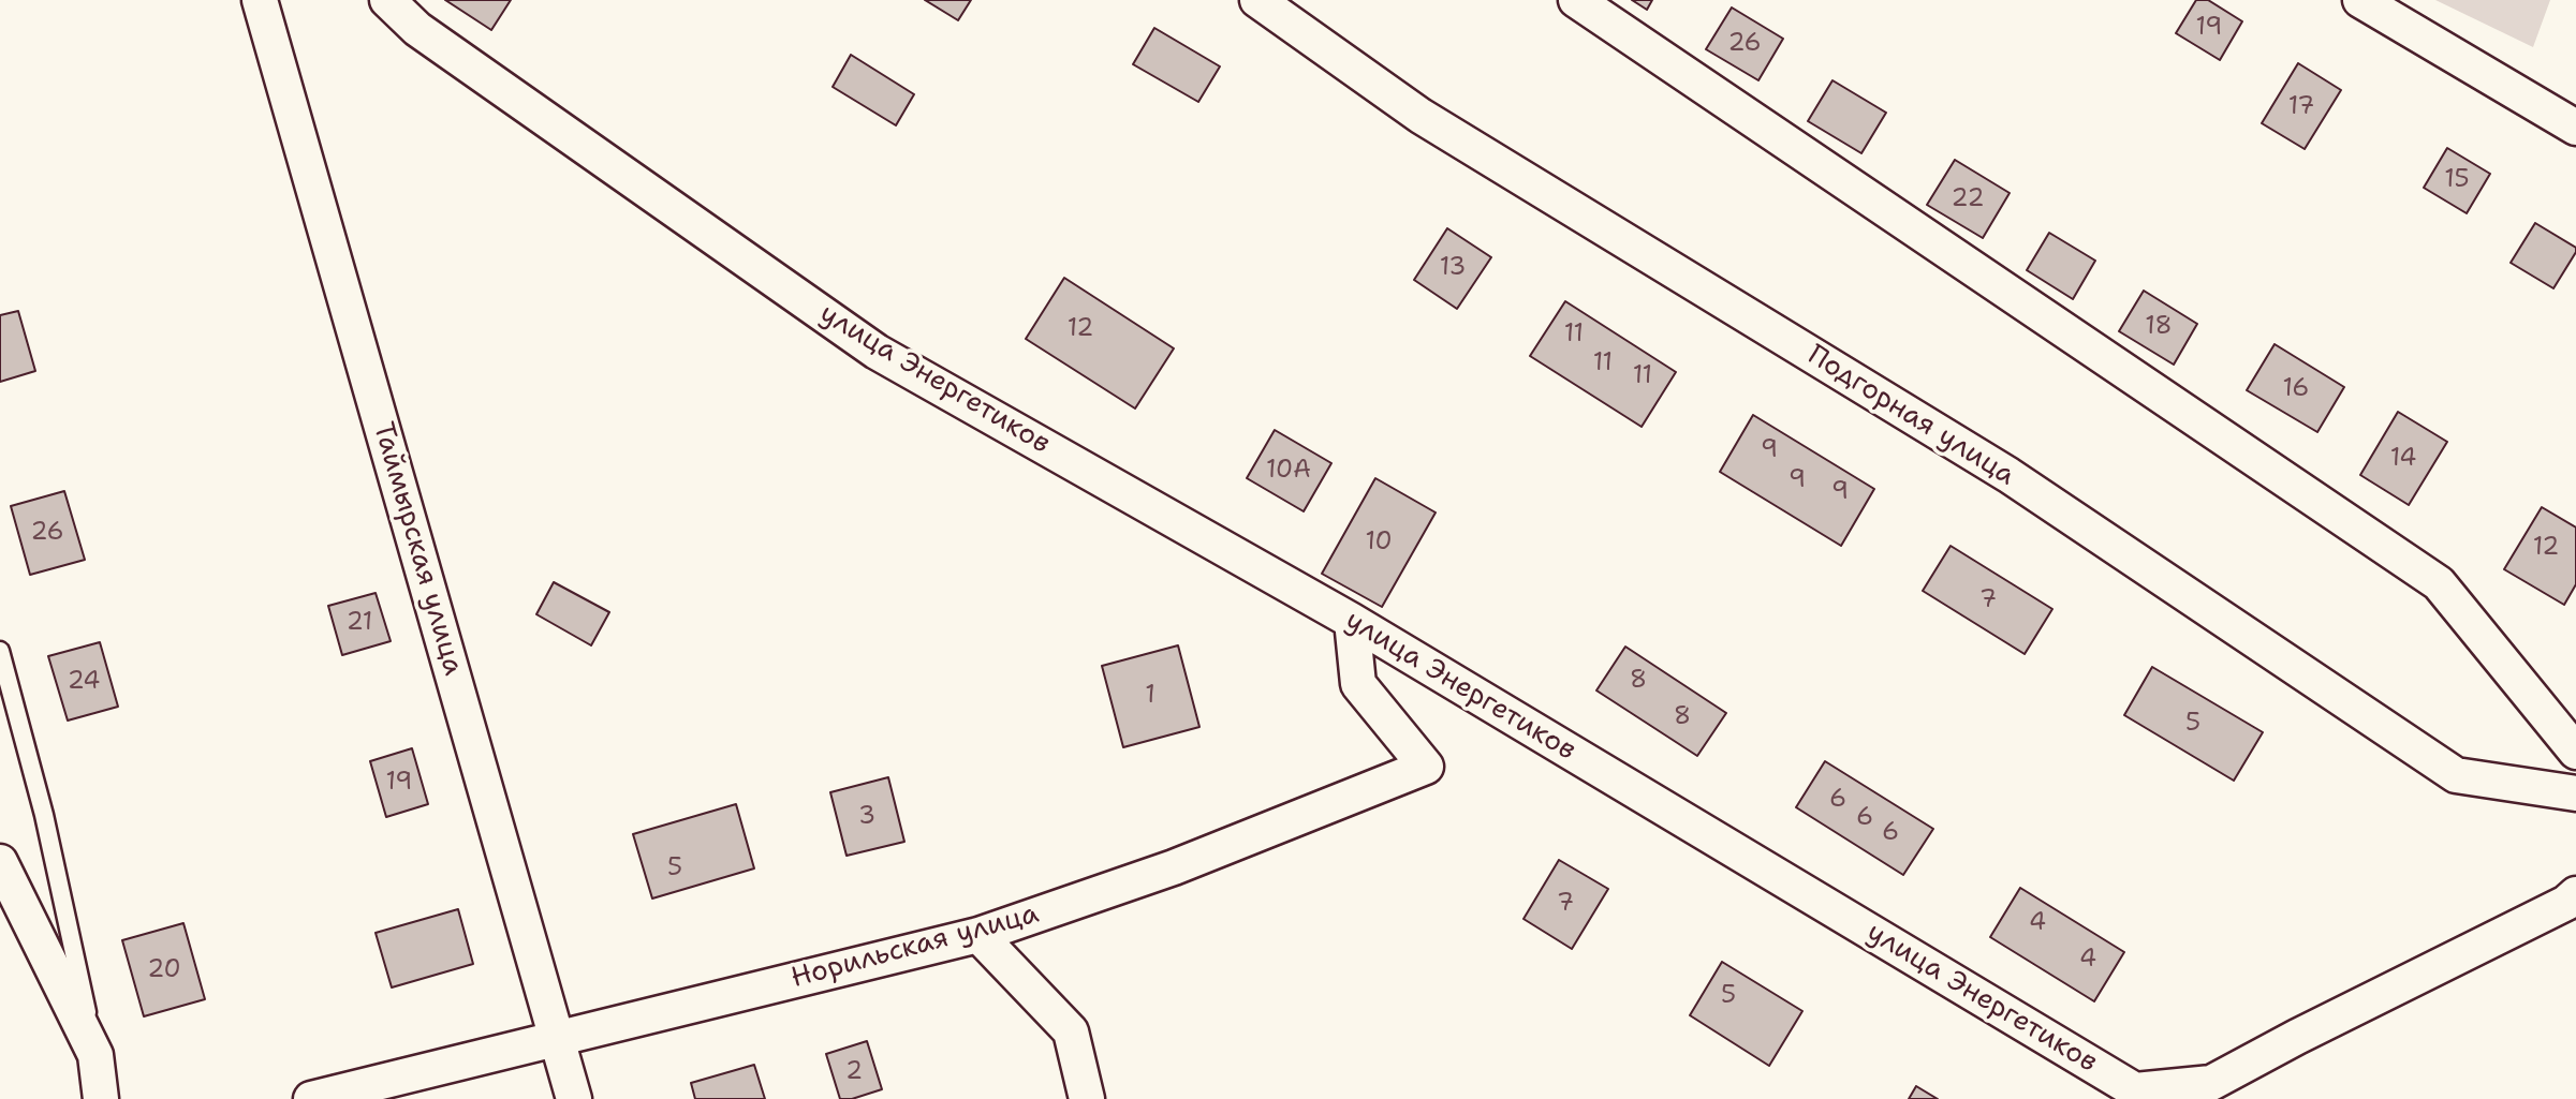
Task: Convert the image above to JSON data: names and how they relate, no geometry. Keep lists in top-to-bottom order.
{
  "streets": {
    "street": [
      "улица Энергетиков",
      "Подгорная улица",
      "Таймырская улица",
      "Норильская улица"
    ]
  },
  "crossings": [
    ["улица Энергетиков", "Норильская улица"],
    ["Таймырская улица", "Норильская улица"]
  ],
  "house_numbers": [
    "19",
    "26",
    "17",
    "15",
    "22",
    "13",
    "18",
    "12",
    "11",
    "11",
    "11",
    "16",
    "9",
    "14",
    "10А",
    "9",
    "9",
    "26",
    "10",
    "12",
    "7",
    "21",
    "8",
    "24",
    "1",
    "8",
    "5",
    "19",
    "6",
    "3",
    "6",
    "6",
    "5",
    "7",
    "4",
    "4",
    "20",
    "5",
    "2"
  ]
}
